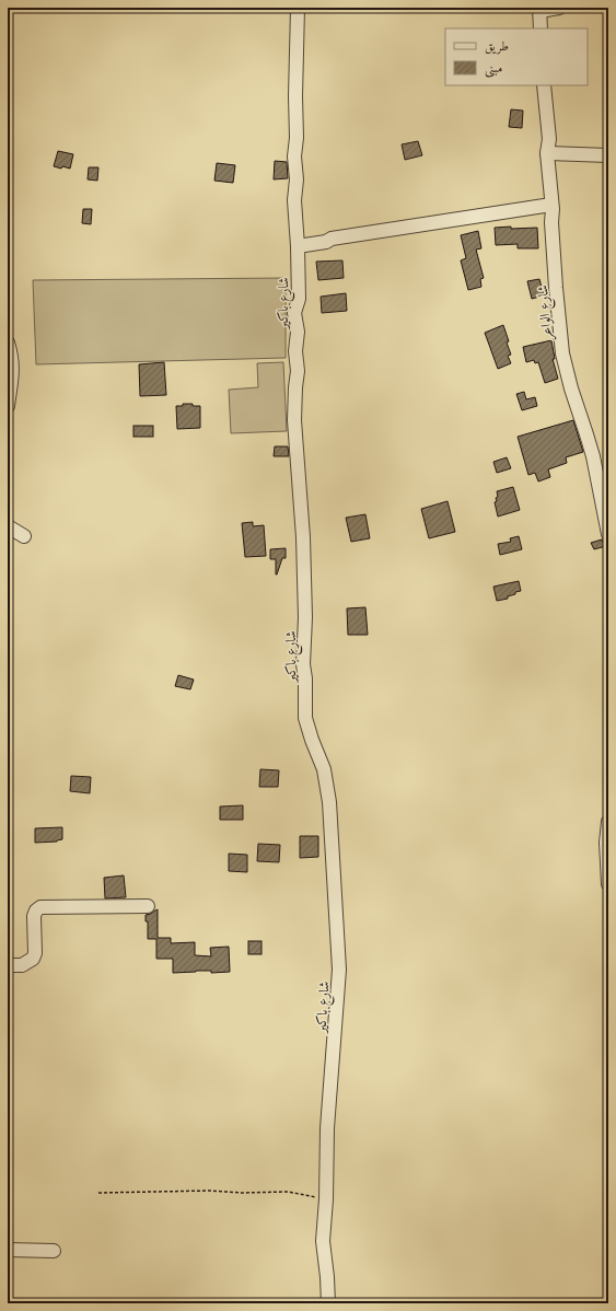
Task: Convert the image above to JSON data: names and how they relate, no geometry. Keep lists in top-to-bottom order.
{
  "streets": {
    "street": ["شارع باكير", "شارع الواعر"]
  },
  "legend": ["طريق", "مبنى"]
}
